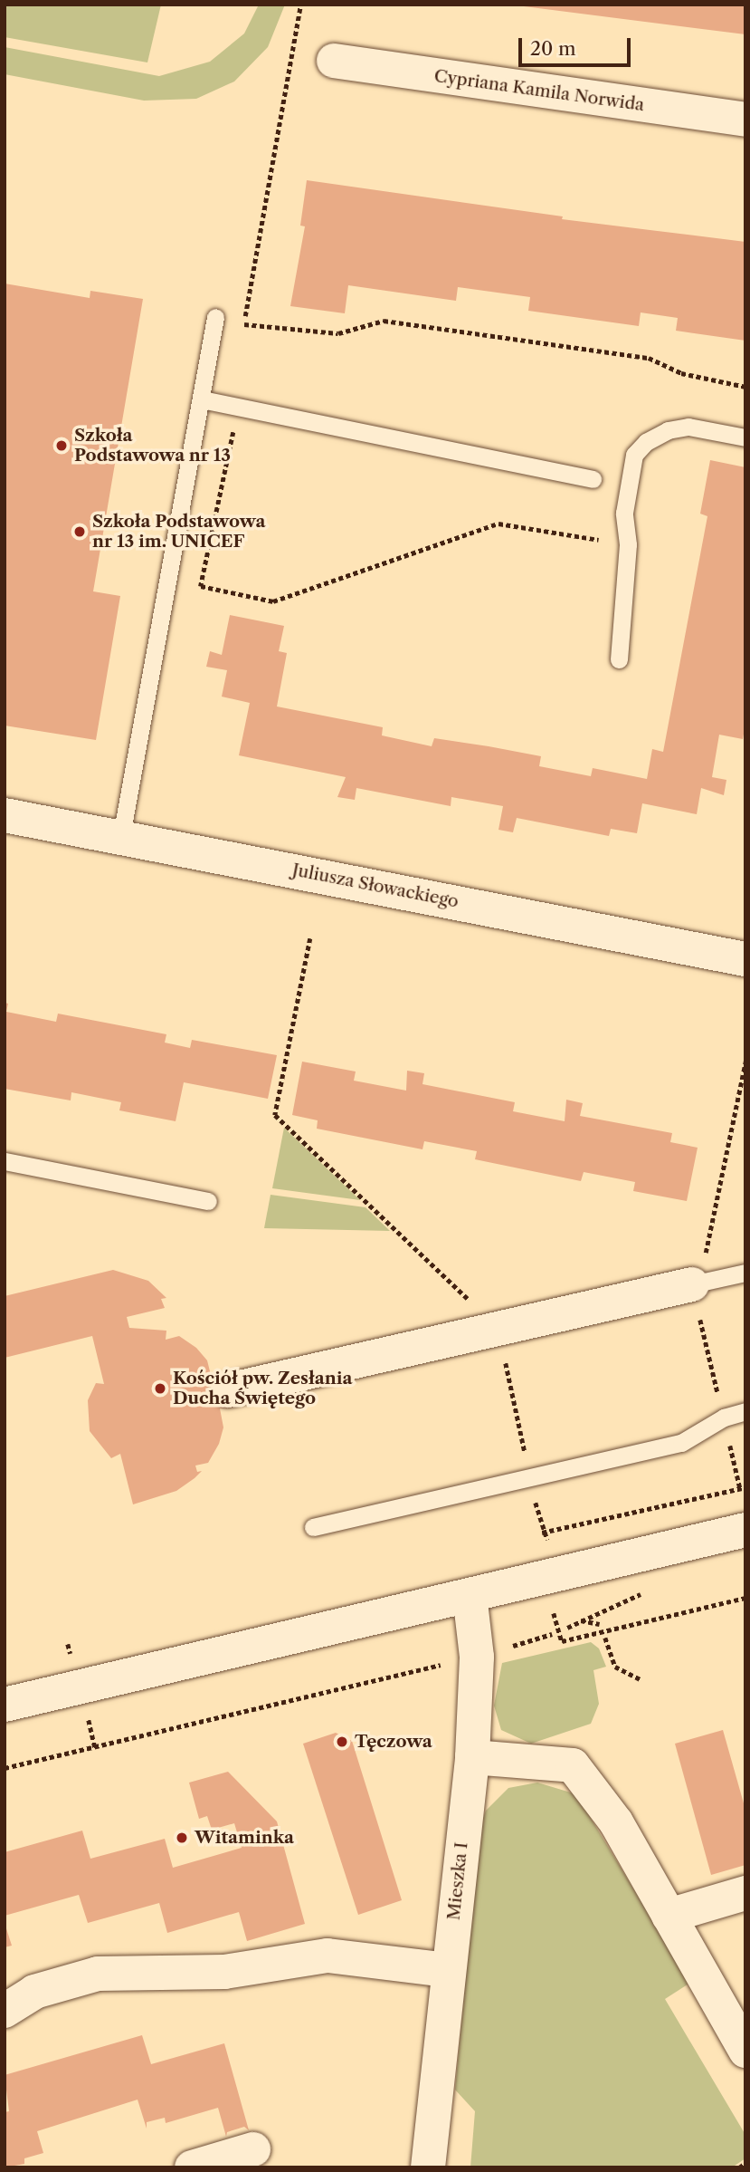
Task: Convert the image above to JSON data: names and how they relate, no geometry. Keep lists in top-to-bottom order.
{
  "streets": {
    "street": ["Cypriana Kamila Norwida", "Juliusza Słowackiego", "Mieszka I"]
  },
  "places": [
    "Szkoła Podstawowa nr 13",
    "Szkoła Podstawowa nr 13 im. UNICEF",
    "Kościół pw. Zesłania Ducha Świętego",
    "Tęczowa",
    "Witaminka"
  ],
  "scale_bar": "20 m"
}
